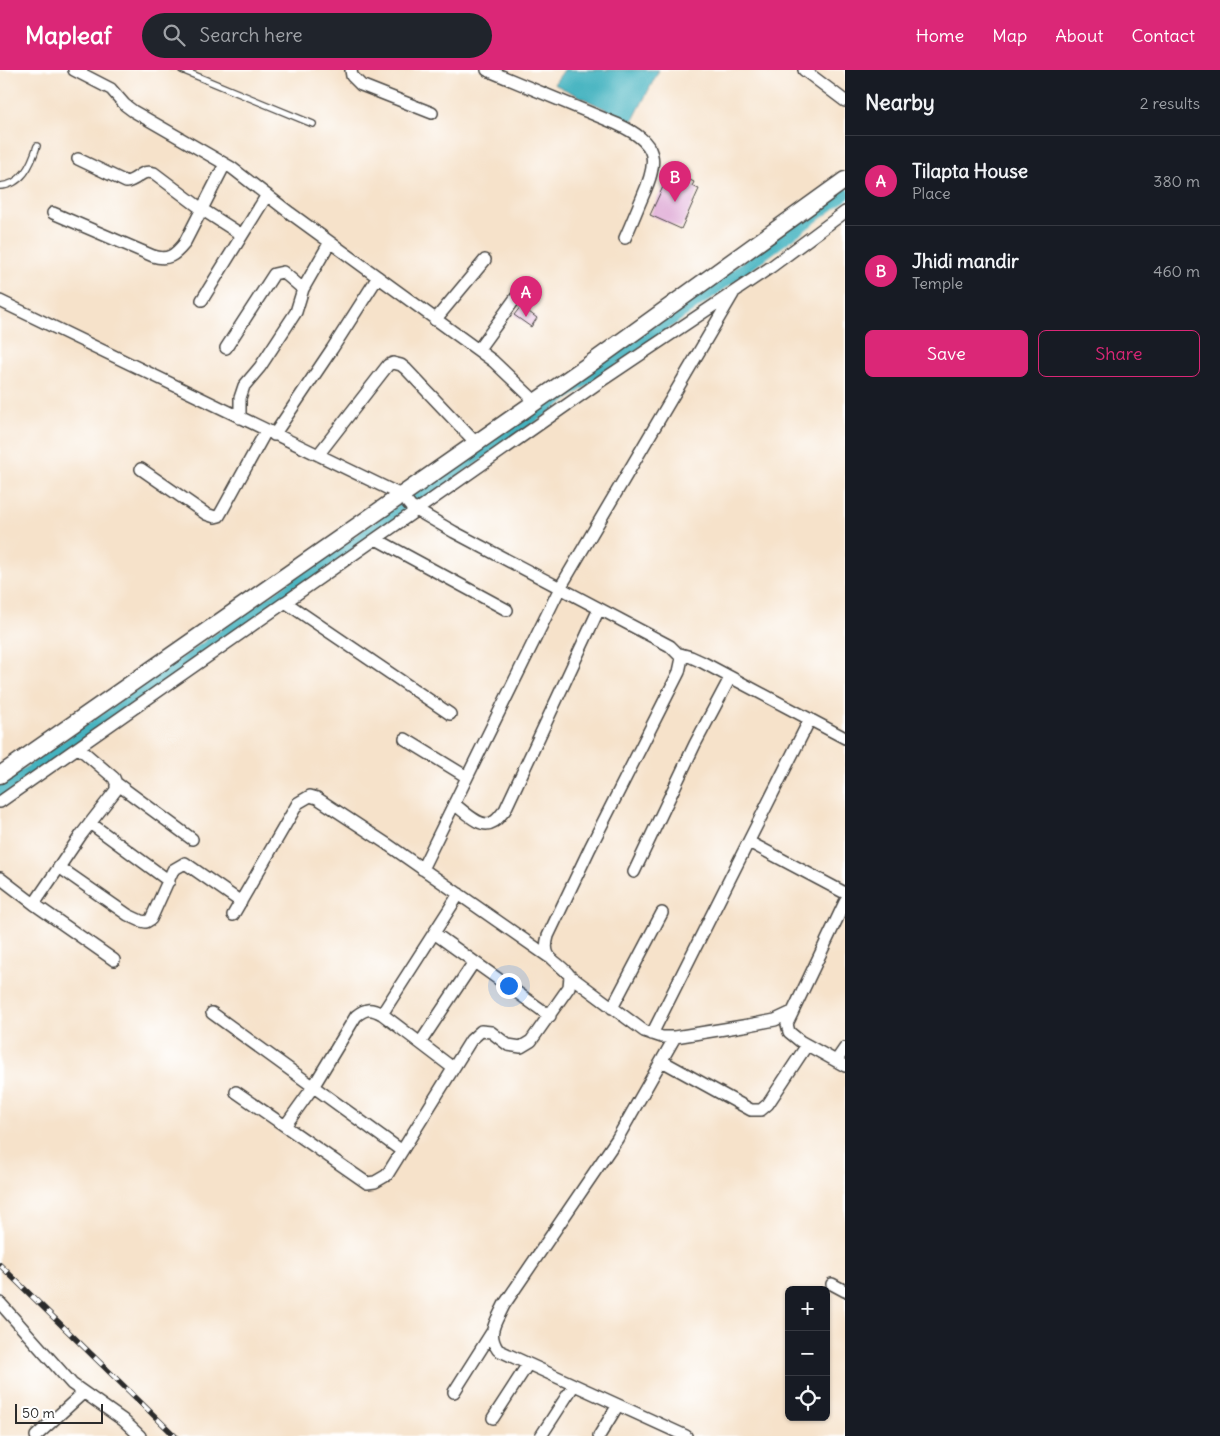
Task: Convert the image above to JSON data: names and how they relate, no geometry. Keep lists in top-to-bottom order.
{
  "scale_bar": "50 m",
  "page": {
    "header": "Mapleaf",
    "search": "Search here",
    "nav": [
      "Home",
      "Map",
      "About",
      "Contact"
    ],
    "heading": ["Nearby", "2 results"],
    "list": [
      {
        "mark": "A",
        "name": "Tilapta House",
        "note": "Place",
        "value": "380 m"
      },
      {
        "mark": "B",
        "name": "Jhidi mandir",
        "note": "Temple",
        "value": "460 m"
      }
    ],
    "pins": ["B", "A"],
    "buttons": ["Save", "Share"],
    "map_buttons": ["+", "−"],
    "scale": "50 m"
  }
}
